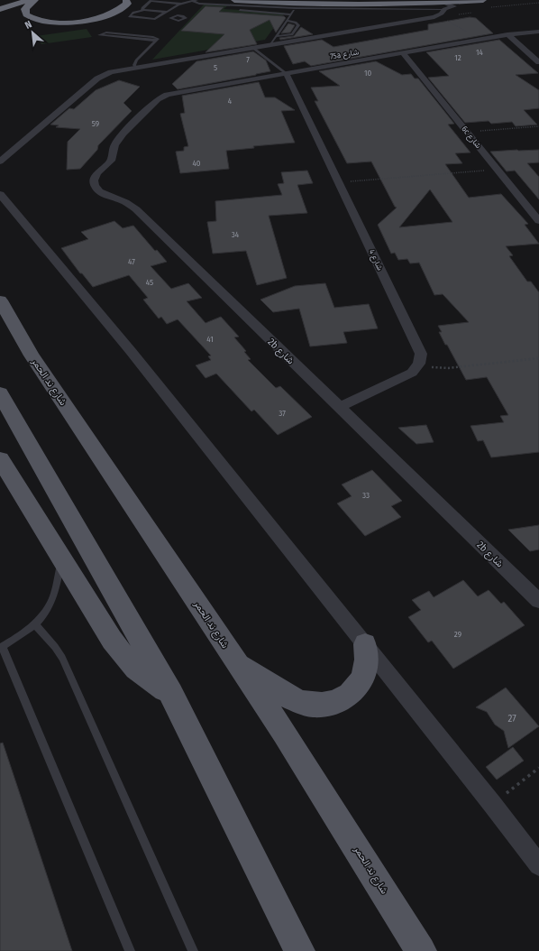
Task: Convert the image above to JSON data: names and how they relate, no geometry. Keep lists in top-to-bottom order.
{
  "streets": {
    "main road": ["شارع ند الحمر"],
    "street": [
      "75a شارع",
      "6c شارع",
      "شارع 4",
      "2b شارع"
    ]
  },
  "crossings": [
    ["75a شارع", "6c شارع"],
    ["75a شارع", "شارع 4"],
    ["75a شارع", "2b شارع"]
  ],
  "house_numbers": [
    "14",
    "12",
    "7",
    "5",
    "10",
    "4",
    "59",
    "40",
    "34",
    "47",
    "45",
    "41",
    "37",
    "33",
    "29",
    "27"
  ],
  "north": "top left"
}
